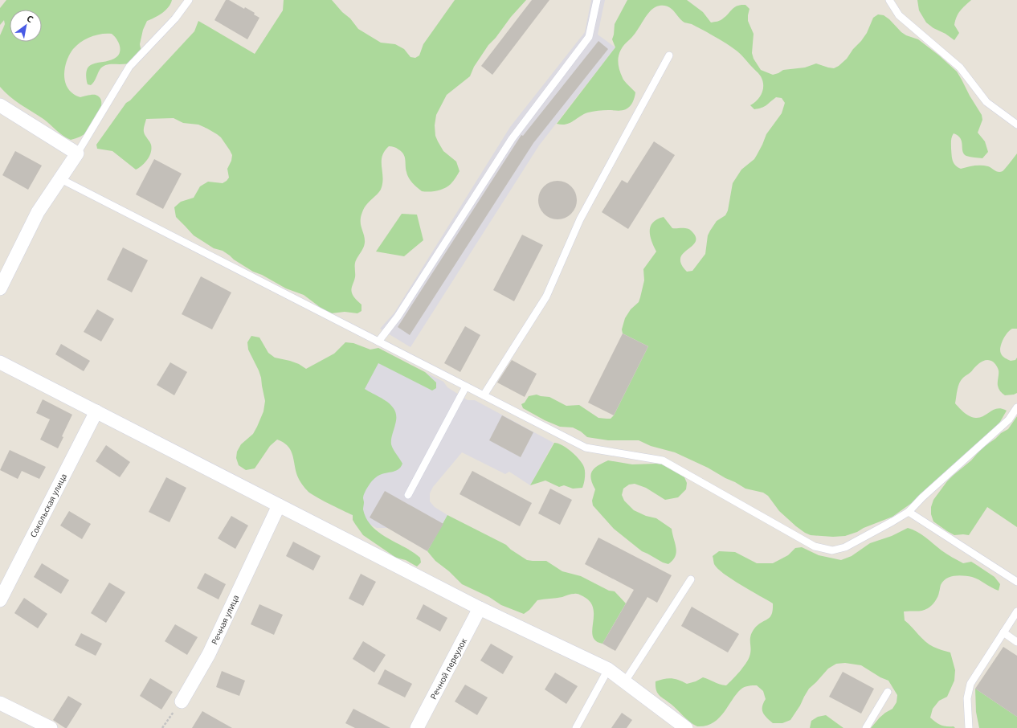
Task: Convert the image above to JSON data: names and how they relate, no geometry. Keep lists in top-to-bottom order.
{
  "streets": {
    "street": ["Сокольская улица", "Речная улица", "Речной переулок"]
  },
  "north": "top right"
}
